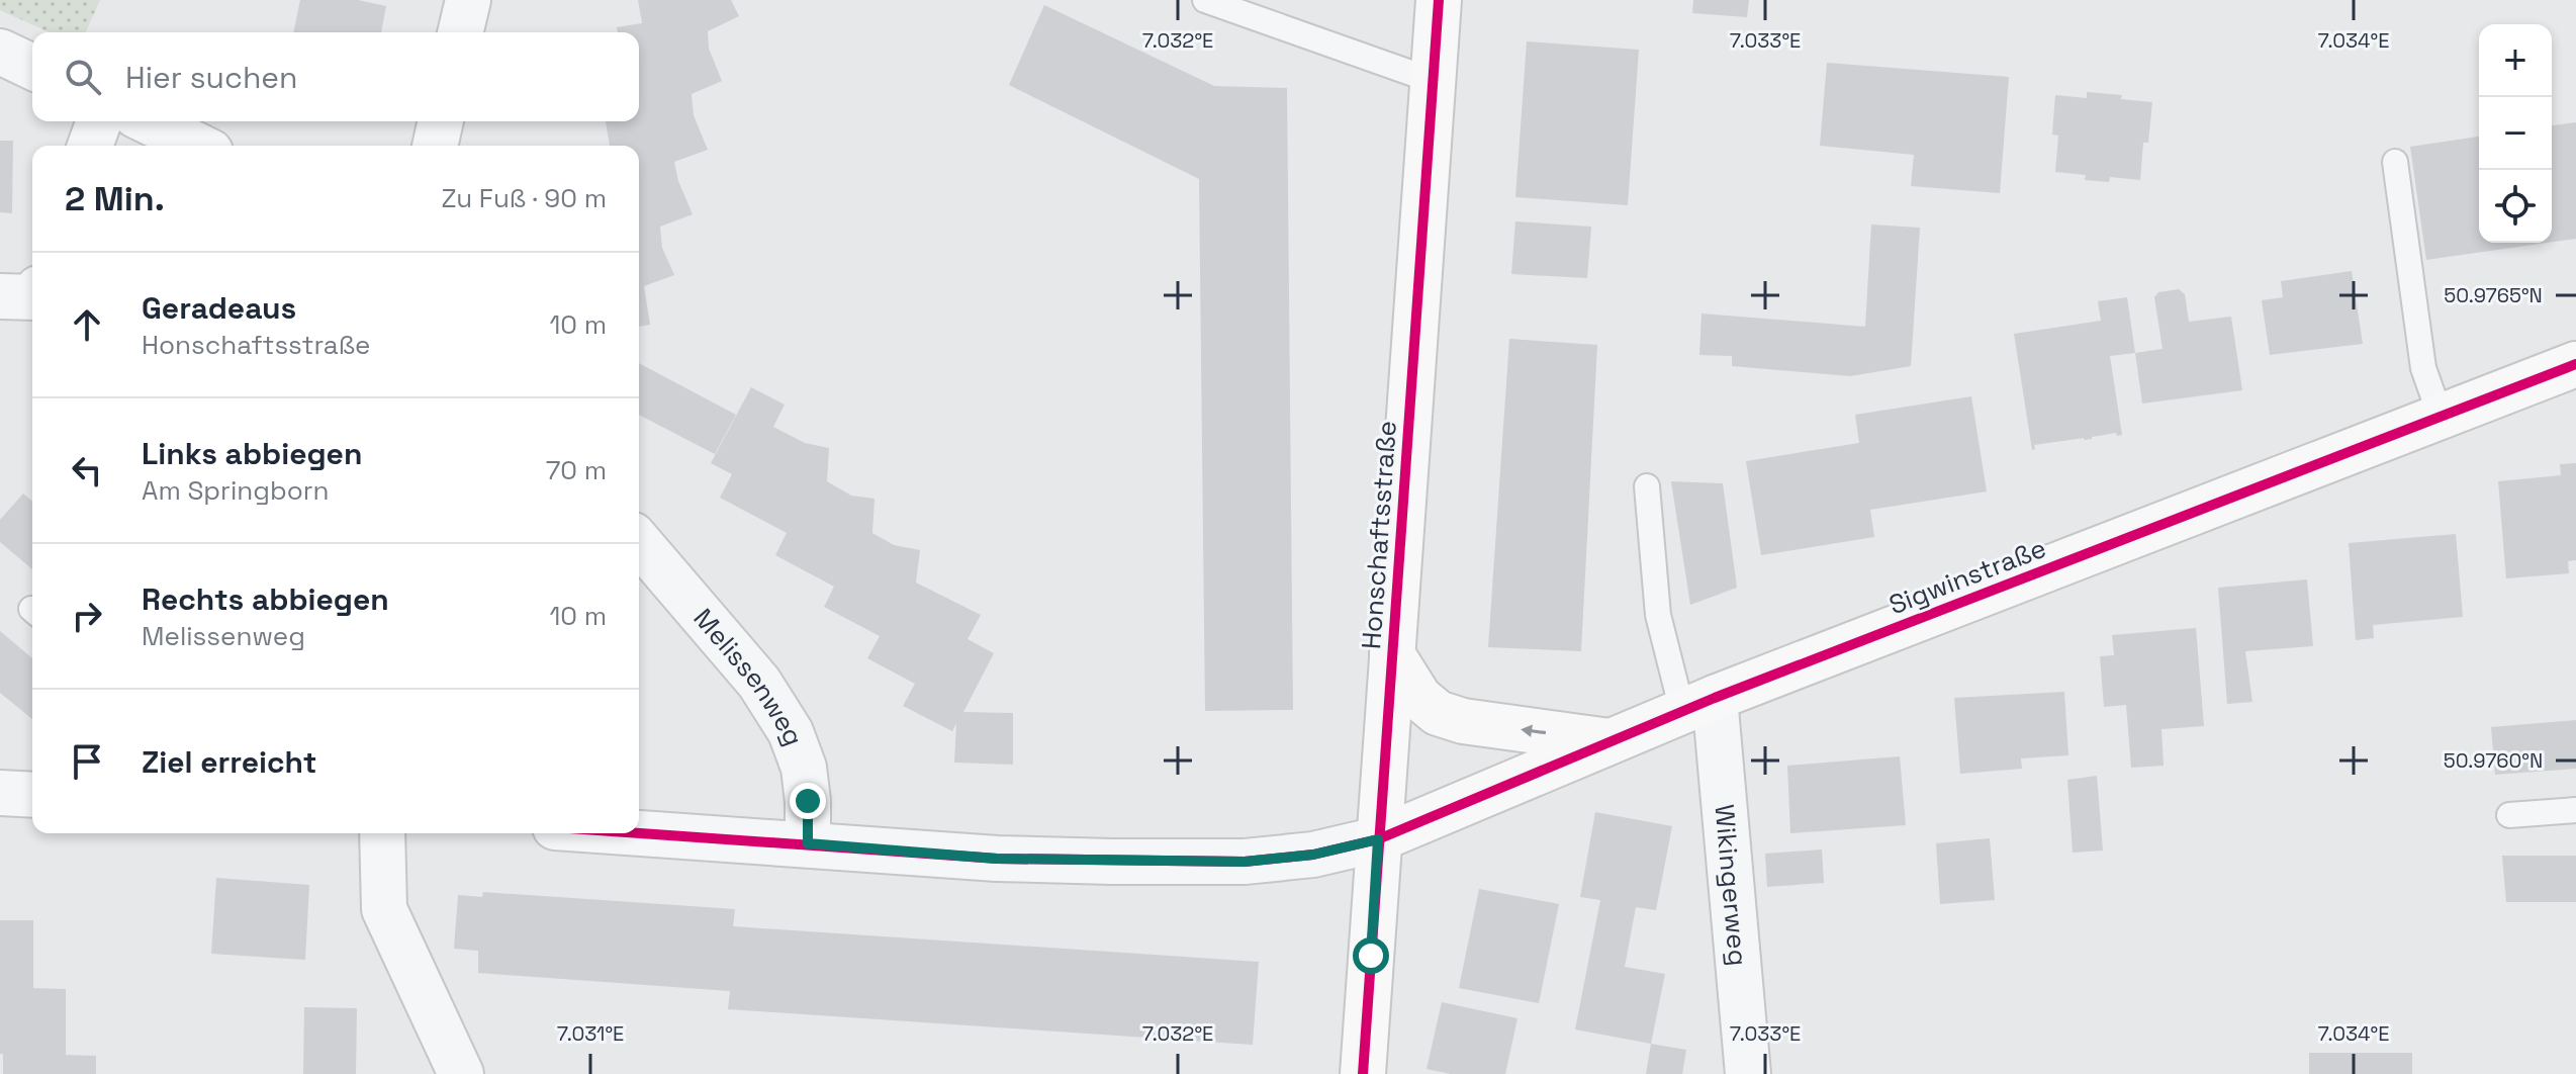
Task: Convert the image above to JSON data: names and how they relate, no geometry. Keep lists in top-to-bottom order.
{
  "streets": {
    "street": [
      "Honschaftsstraße",
      "Sigwinstraße",
      "Melissenweg",
      "Wikingerweg"
    ]
  },
  "crossings": [
    ["Honschaftsstraße", "Sigwinstraße"],
    ["Sigwinstraße", "Wikingerweg"]
  ],
  "page": {
    "map_buttons": ["+", "−"],
    "search": "Hier suchen",
    "heading": ["2 Min.", "Zu Fuß · 90 m"],
    "list": [
      ["Geradeaus", "Honschaftsstraße", "10 m"],
      ["Links abbiegen", "Am Springborn", "70 m"],
      ["Rechts abbiegen", "Melissenweg", "10 m"],
      "Ziel erreicht"
    ]
  },
  "coordinates": [
    "7.032°E",
    "7.033°E",
    "7.034°E",
    "50.9765°N",
    "50.9760°N",
    "7.031°E"
  ]
}
